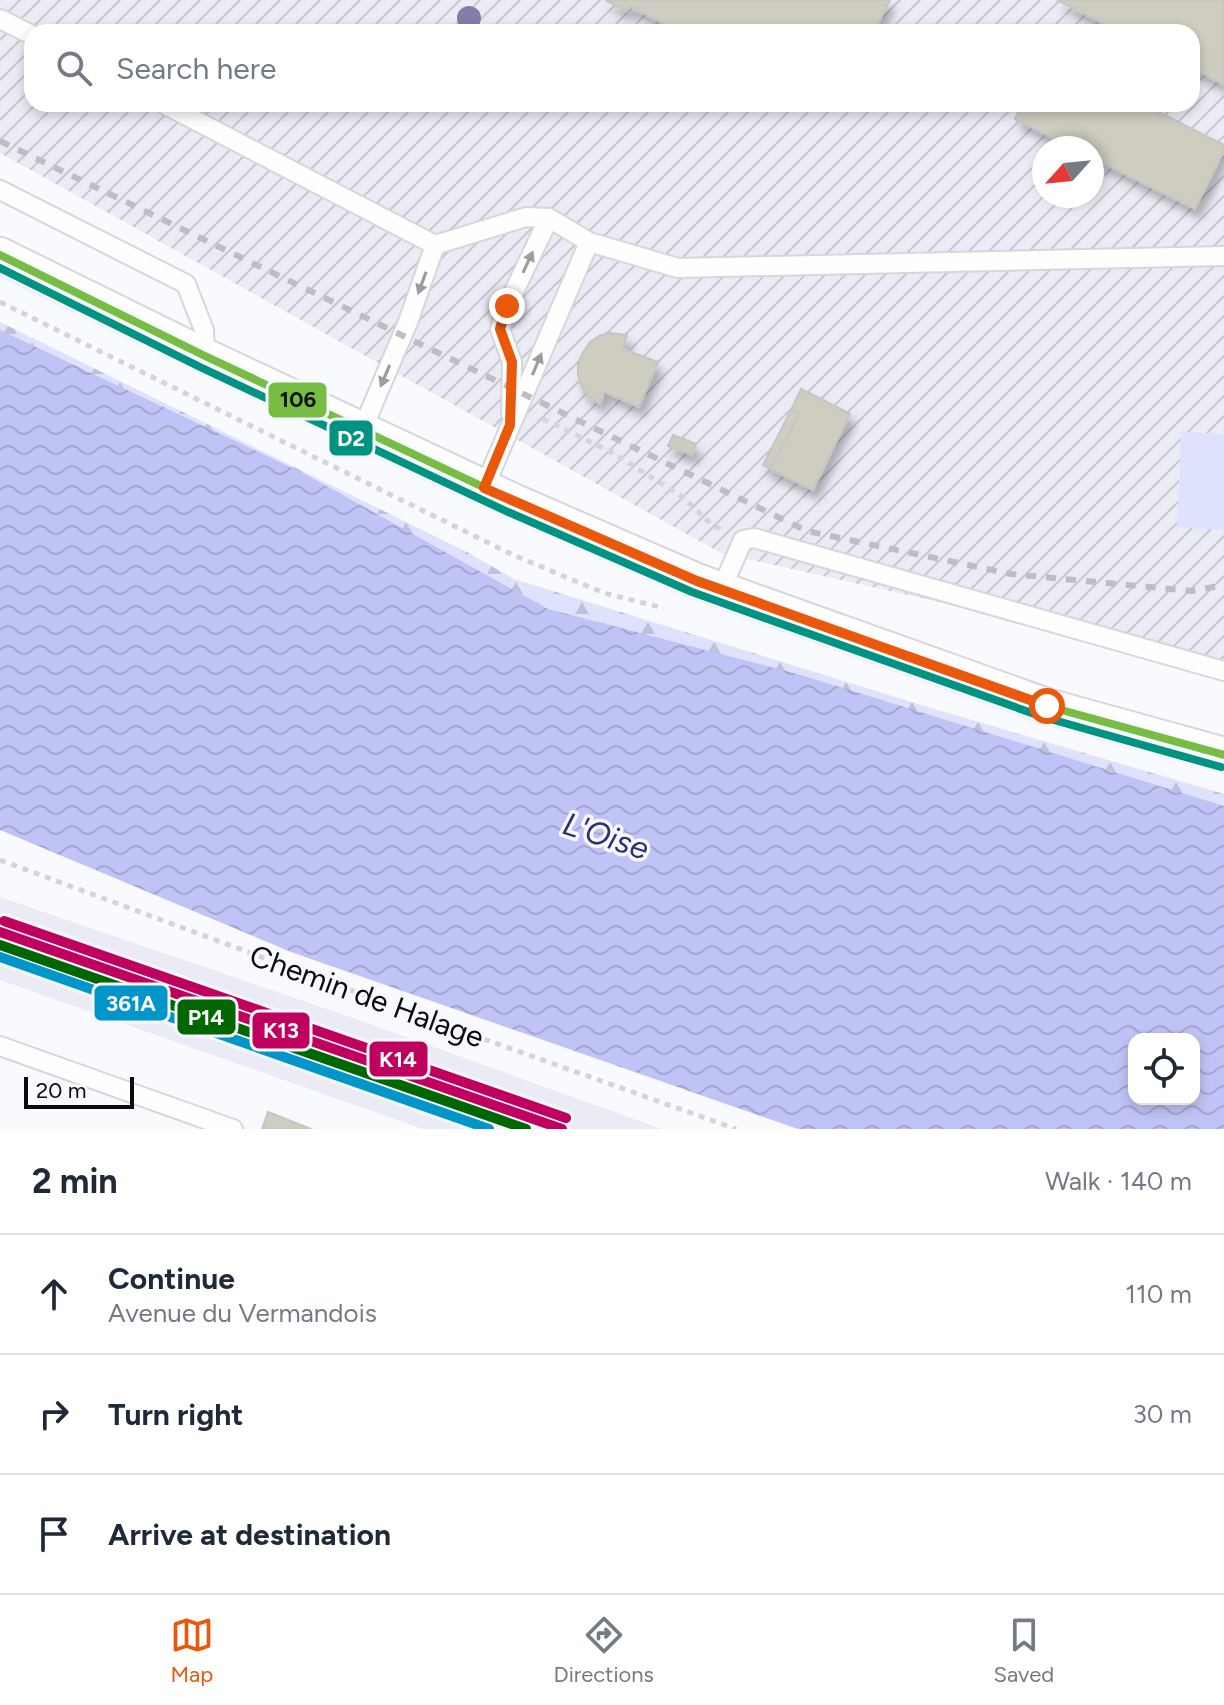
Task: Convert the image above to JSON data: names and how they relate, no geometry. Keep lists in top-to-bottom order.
{
  "streets": {
    "path": ["Chemin de Halage"]
  },
  "water": ["L'Oise"],
  "lines": [
    "transit line 106",
    "transit line D2",
    "transit line K14",
    "transit line K13",
    "transit line P14",
    "transit line 361A"
  ],
  "scale_bar": "20 m",
  "north": "bottom left",
  "page": {
    "search": "Search here",
    "scale": "20 m",
    "heading": ["2 min", "Walk · 140 m"],
    "list": [
      ["Continue", "Avenue du Vermandois", "110 m"],
      ["Turn right", "30 m"],
      "Arrive at destination"
    ],
    "nav": ["Map", "Directions", "Saved"]
  }
}
